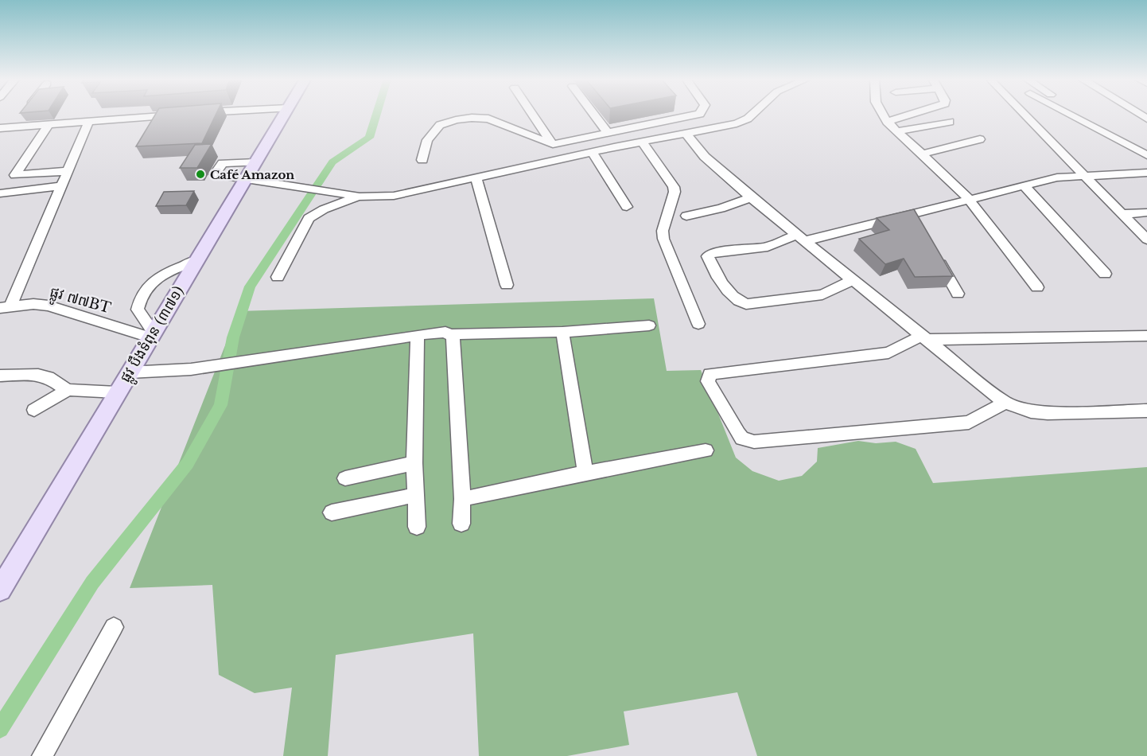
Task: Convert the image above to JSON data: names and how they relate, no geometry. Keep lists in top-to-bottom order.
{
  "streets": {
    "main road": ["ផ្លូវ បឹងទំពុន (៣៧១)"],
    "street": ["ផ្លូវ ៧៧BT"]
  },
  "crossings": [
    ["ផ្លូវ ៧៧BT", "ផ្លូវ បឹងទំពុន (៣៧១)"]
  ],
  "places": ["Café Amazon"]
}
